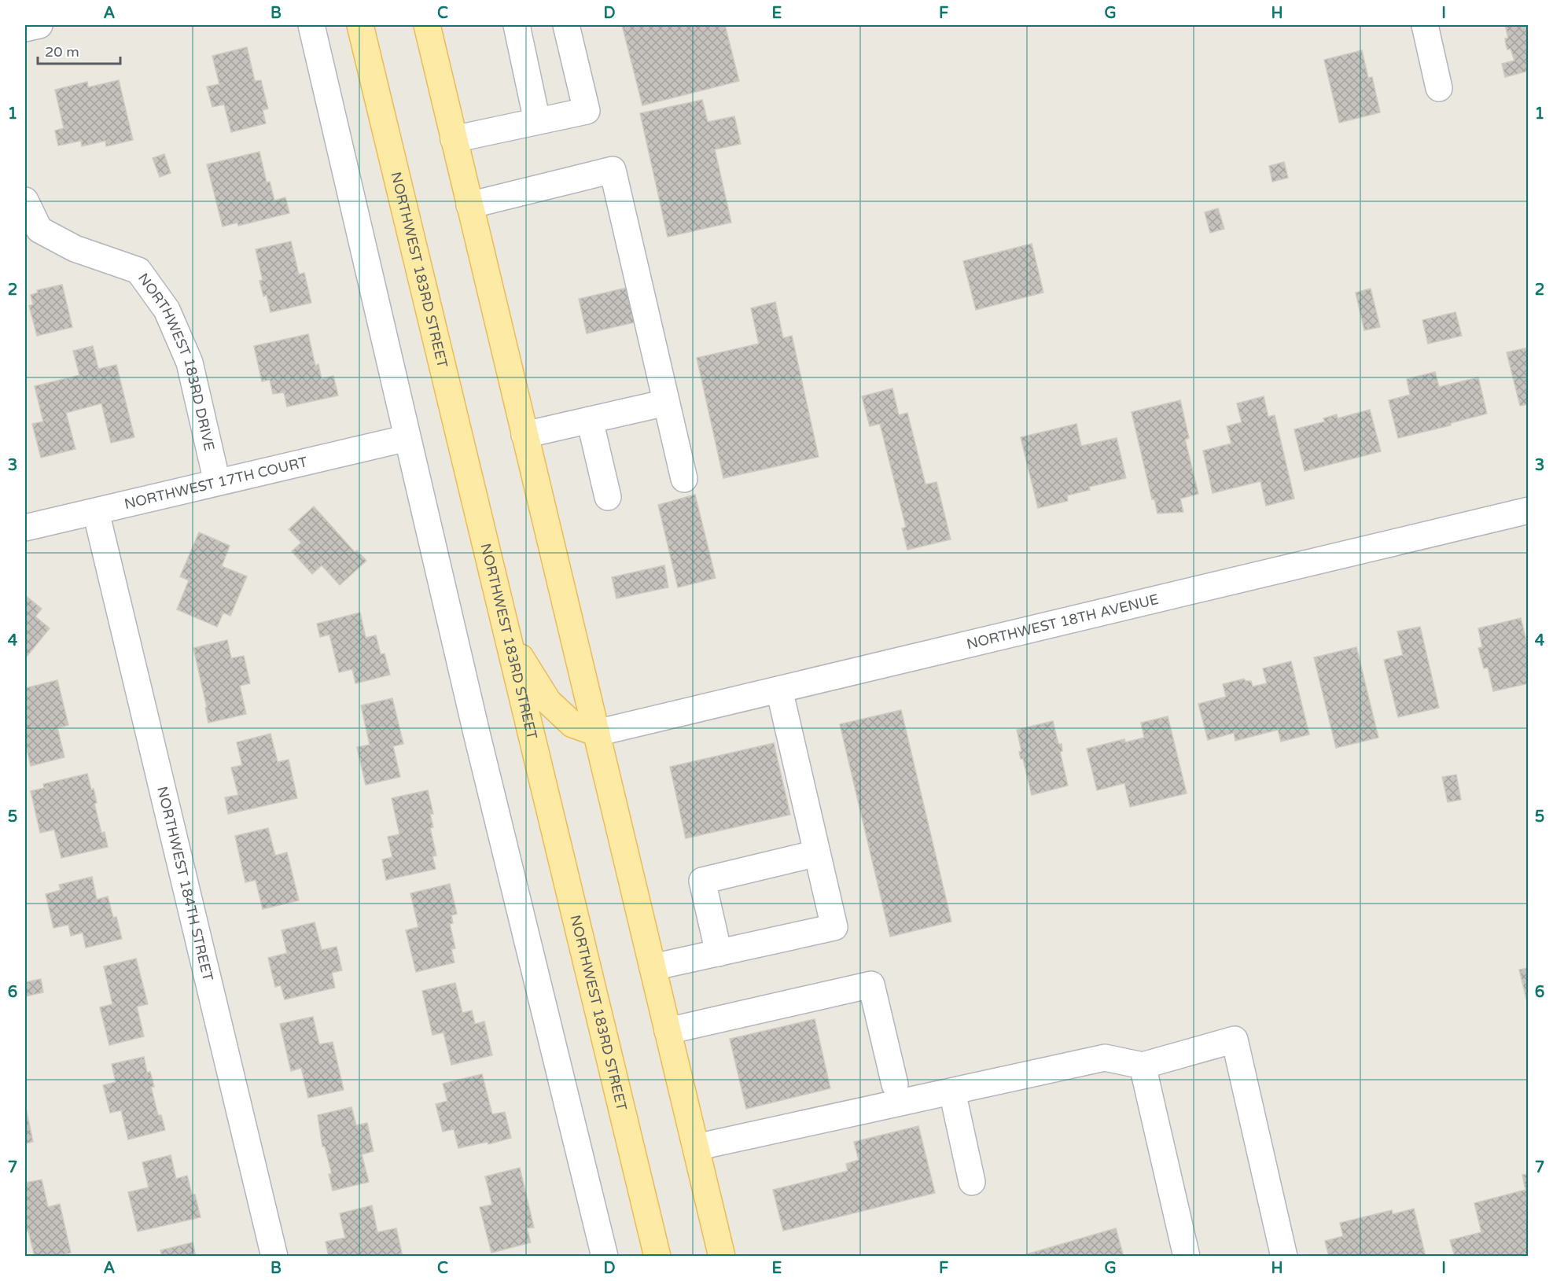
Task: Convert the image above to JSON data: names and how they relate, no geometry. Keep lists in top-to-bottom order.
{
  "streets": {
    "main road": ["NORTHWEST 183RD STREET"],
    "street": [
      "NORTHWEST 183RD DRIVE",
      "NORTHWEST 17TH COURT",
      "NORTHWEST 18TH AVENUE",
      "NORTHWEST 184TH STREET"
    ]
  },
  "crossings": [
    ["NORTHWEST 183RD DRIVE", "NORTHWEST 17TH COURT"],
    ["NORTHWEST 17TH COURT", "NORTHWEST 184TH STREET"]
  ],
  "scale_bar": "20 m",
  "grid": {
    "columns": [
      "A",
      "B",
      "C",
      "D",
      "E",
      "F",
      "G",
      "H",
      "I"
    ],
    "rows": [
      "1",
      "2",
      "3",
      "4",
      "5",
      "6",
      "7"
    ]
  }
}
